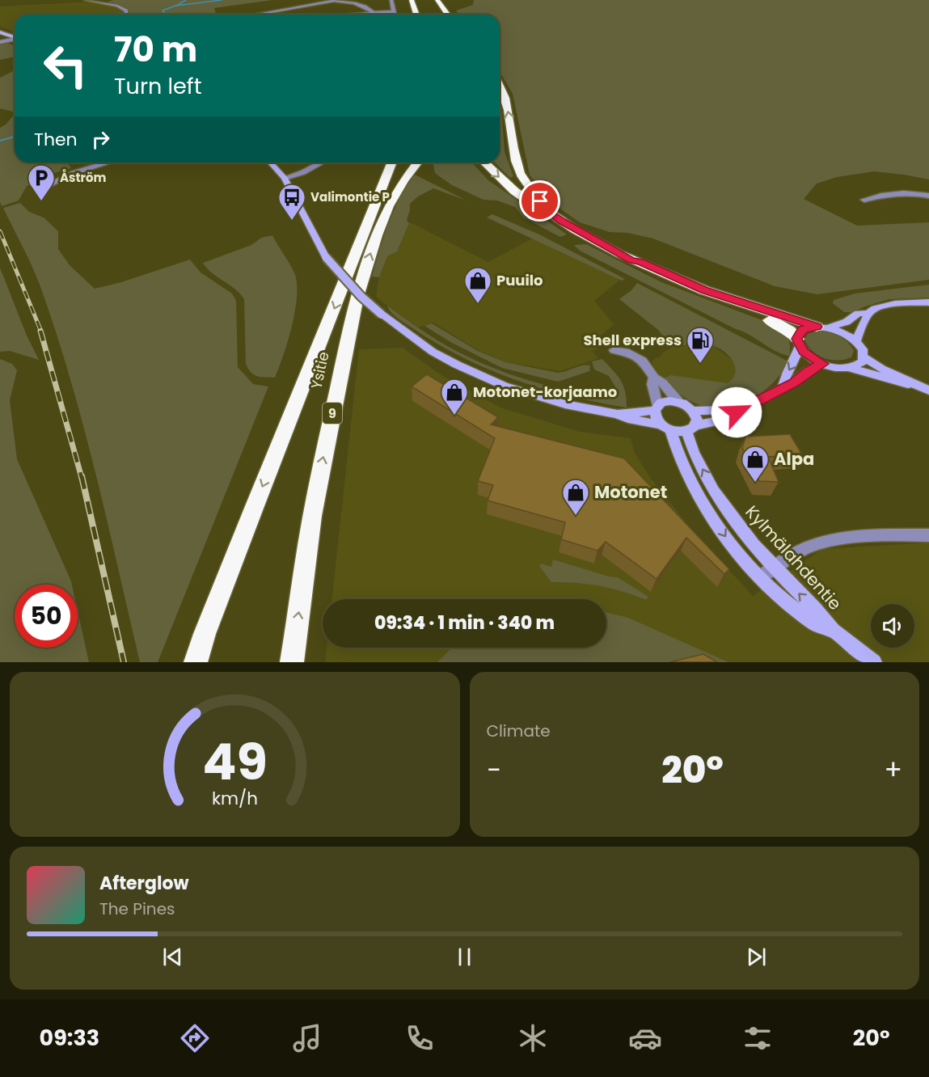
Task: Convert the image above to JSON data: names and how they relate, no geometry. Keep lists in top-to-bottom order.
{
  "streets": {
    "highway": ["Ysitie", "9"],
    "main road": ["Kylmälahdentie"]
  },
  "places": {
    "parking": ["Åström"],
    "bus stop": ["Valimontie P"],
    "shop": [
      "Puuilo",
      "Motonet-korjaamo",
      "Alpa",
      "Motonet"
    ],
    "fuel station": ["Shell express"]
  },
  "page": {
    "turn": ["70 m", "Turn left"],
    "then": "Then",
    "limit": "50",
    "trip": "09:34 · 1 min · 340 m",
    "tile": "Climate",
    "heat": ["−", "20°", "+"],
    "song": ["Afterglow", "The Pines"],
    "tabs": ["09:33", "20°"],
    "gauge": ["49", "km/h"]
  }
}
